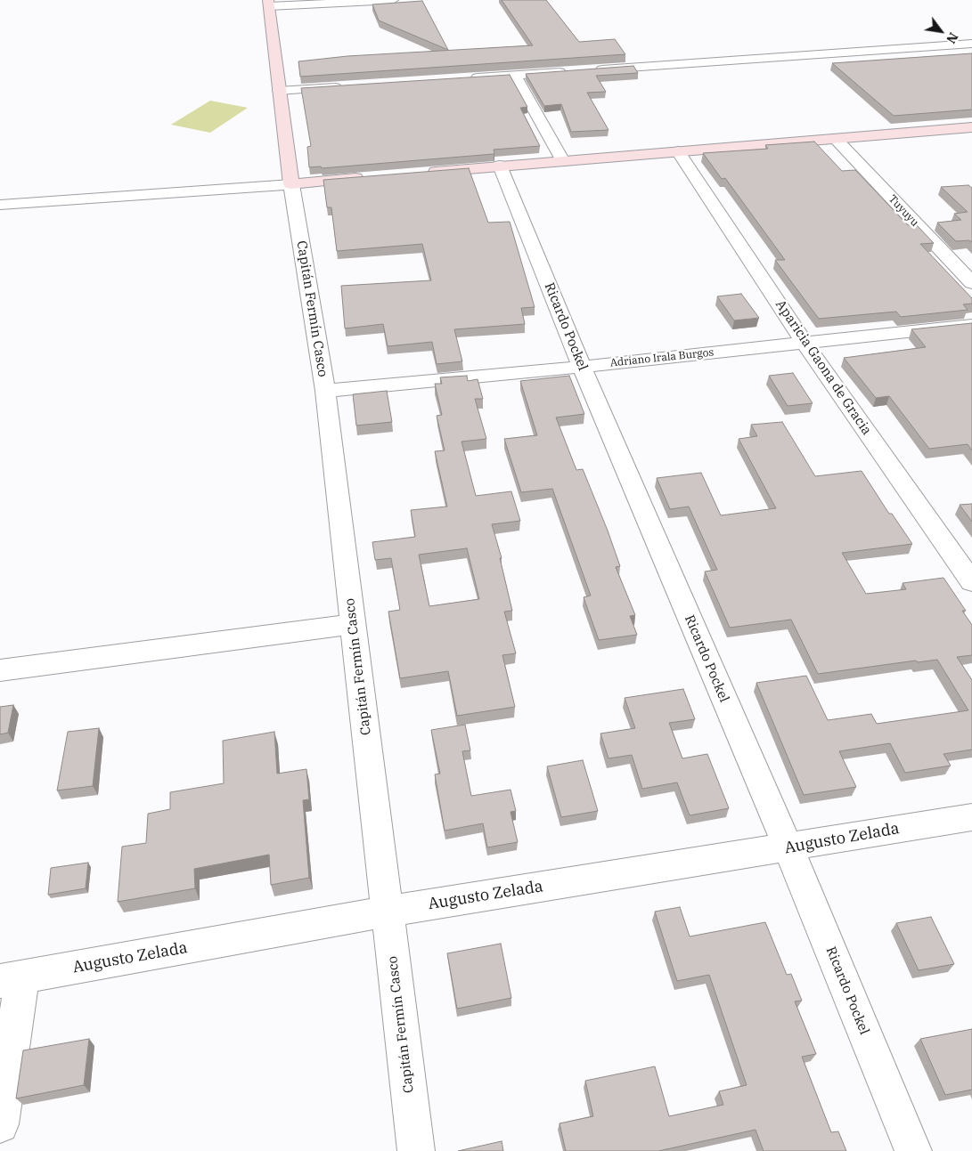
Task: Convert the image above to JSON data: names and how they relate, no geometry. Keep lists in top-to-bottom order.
{
  "streets": {
    "street": [
      "Tuyuyu",
      "Capitán Fermín Casco",
      "Ricardo Pockel",
      "Adriano Irala Burgos",
      "Aparicia Gaona de Gracia",
      "Augusto Zelada"
    ]
  },
  "crossings": [
    ["Capitán Fermín Casco", "Adriano Irala Burgos"],
    ["Capitán Fermín Casco", "Augusto Zelada"],
    ["Ricardo Pockel", "Adriano Irala Burgos"],
    ["Ricardo Pockel", "Augusto Zelada"],
    ["Adriano Irala Burgos", "Aparicia Gaona de Gracia"]
  ],
  "north": "bottom right"
}
